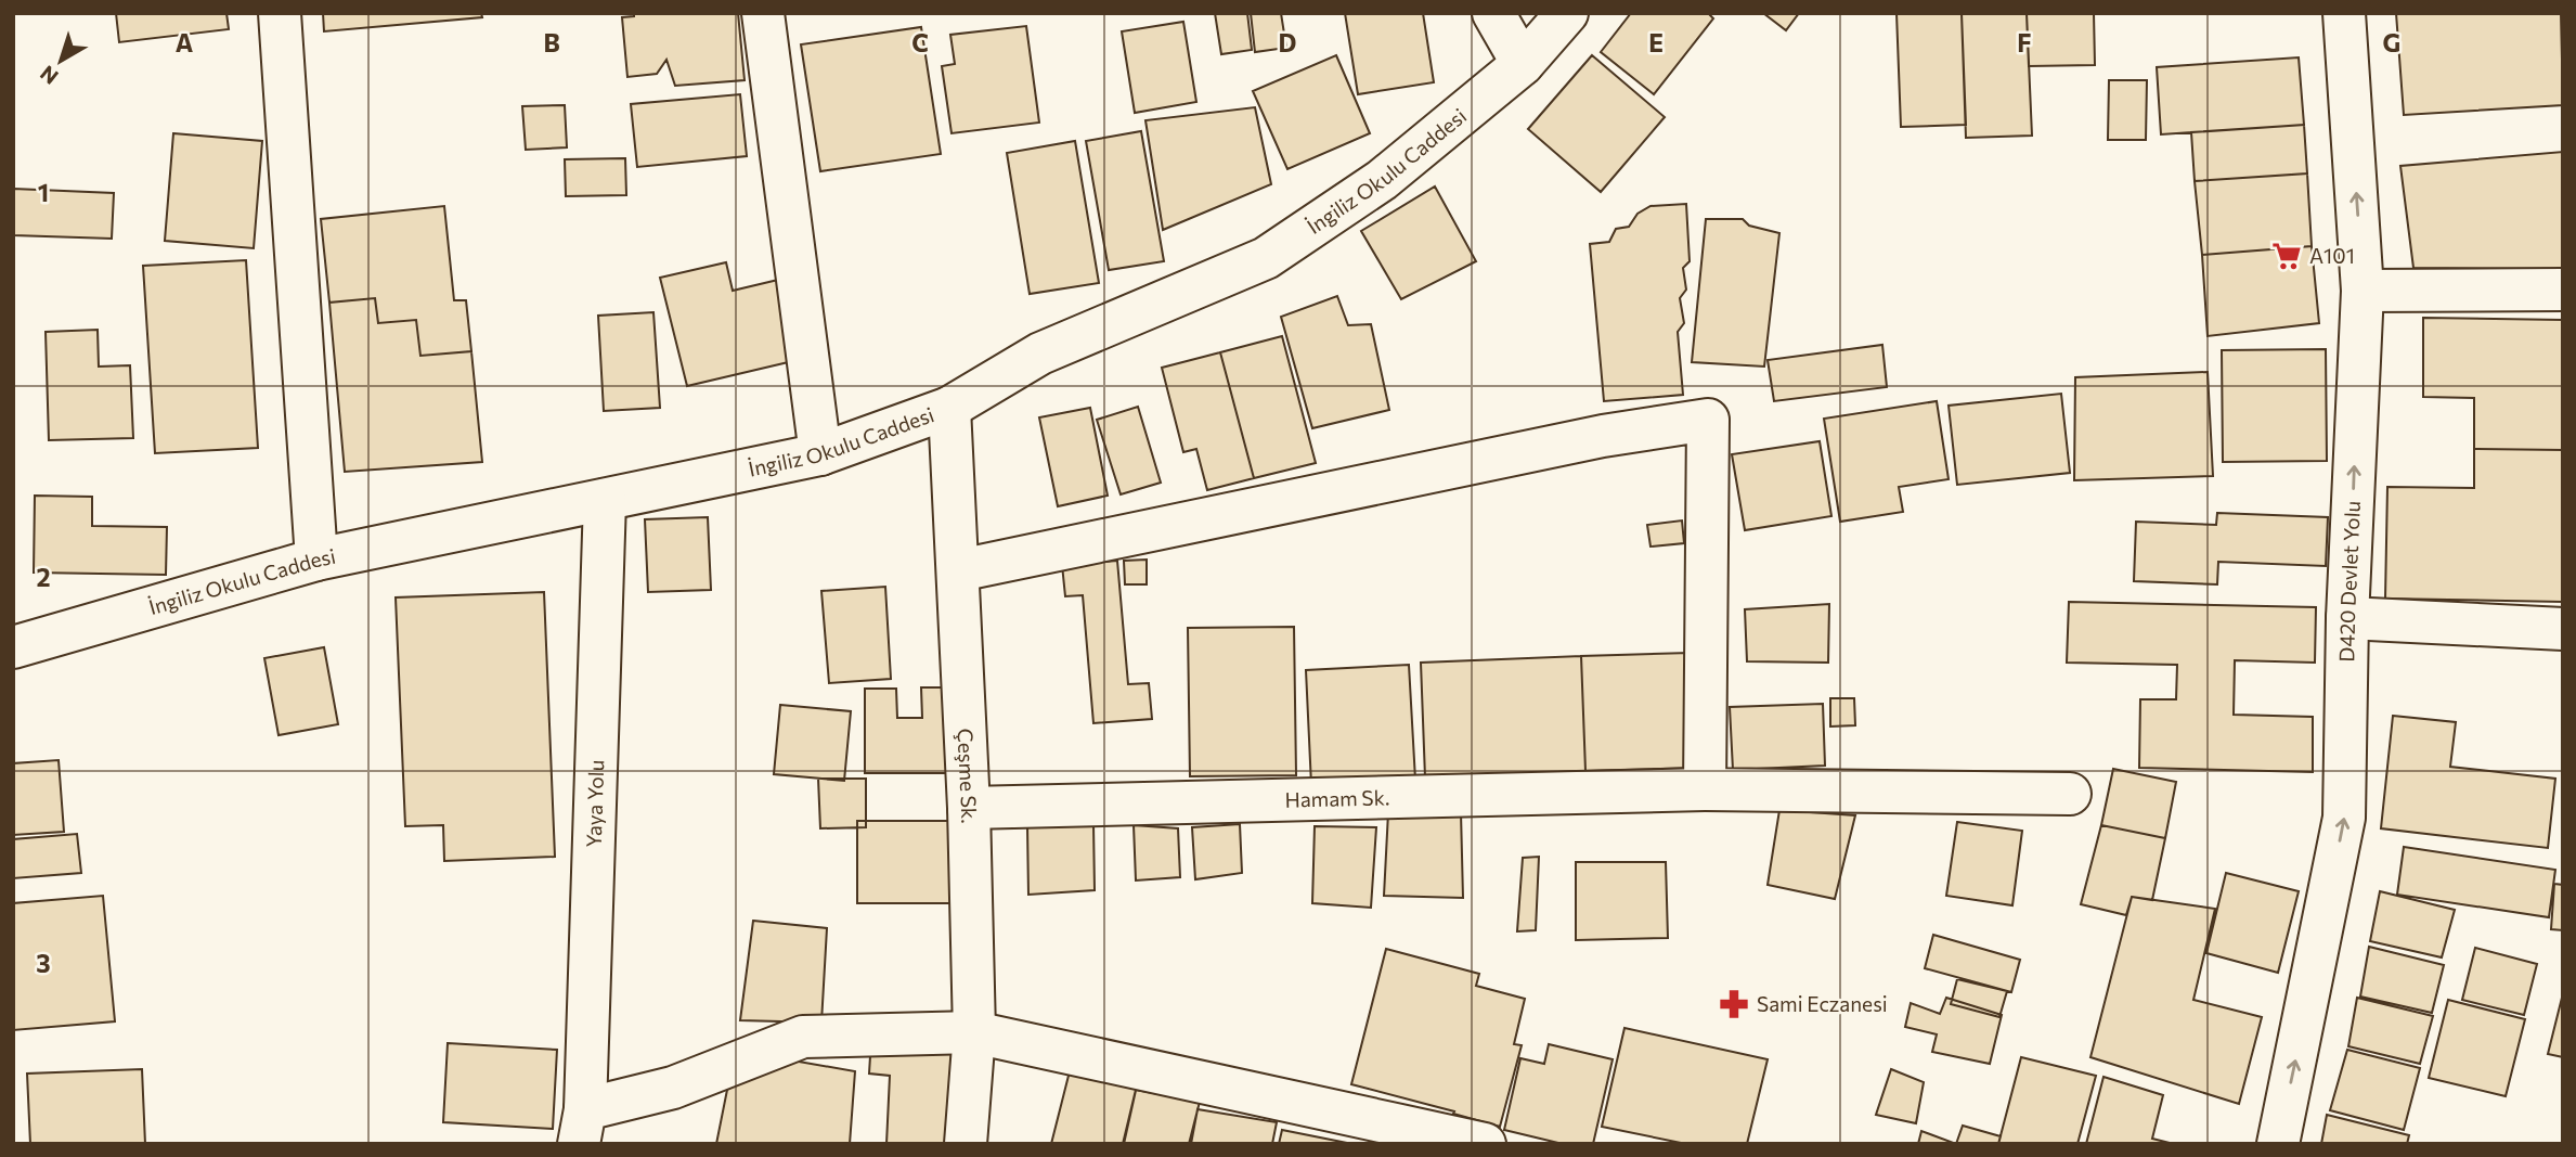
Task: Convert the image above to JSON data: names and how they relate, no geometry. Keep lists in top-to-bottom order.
{
  "streets": {
    "street": [
      "İngiliz Okulu Caddesi",
      "D420 Devlet Yolu",
      "Çeşme Sk.",
      "Hamam Sk.",
      "Yaya Yolu"
    ]
  },
  "crossings": [
    ["İngiliz Okulu Caddesi", "Çeşme Sk."],
    ["İngiliz Okulu Caddesi", "Yaya Yolu"],
    ["Çeşme Sk.", "Hamam Sk."]
  ],
  "one_way": ["D420 Devlet Yolu"],
  "places": {
    "supermarket": ["A101"],
    "pharmacy": ["Sami Eczanesi"]
  },
  "north": "bottom left",
  "grid": {
    "columns": [
      "A",
      "B",
      "C",
      "D",
      "E",
      "F",
      "G"
    ],
    "rows": ["1", "2", "3"]
  }
}
